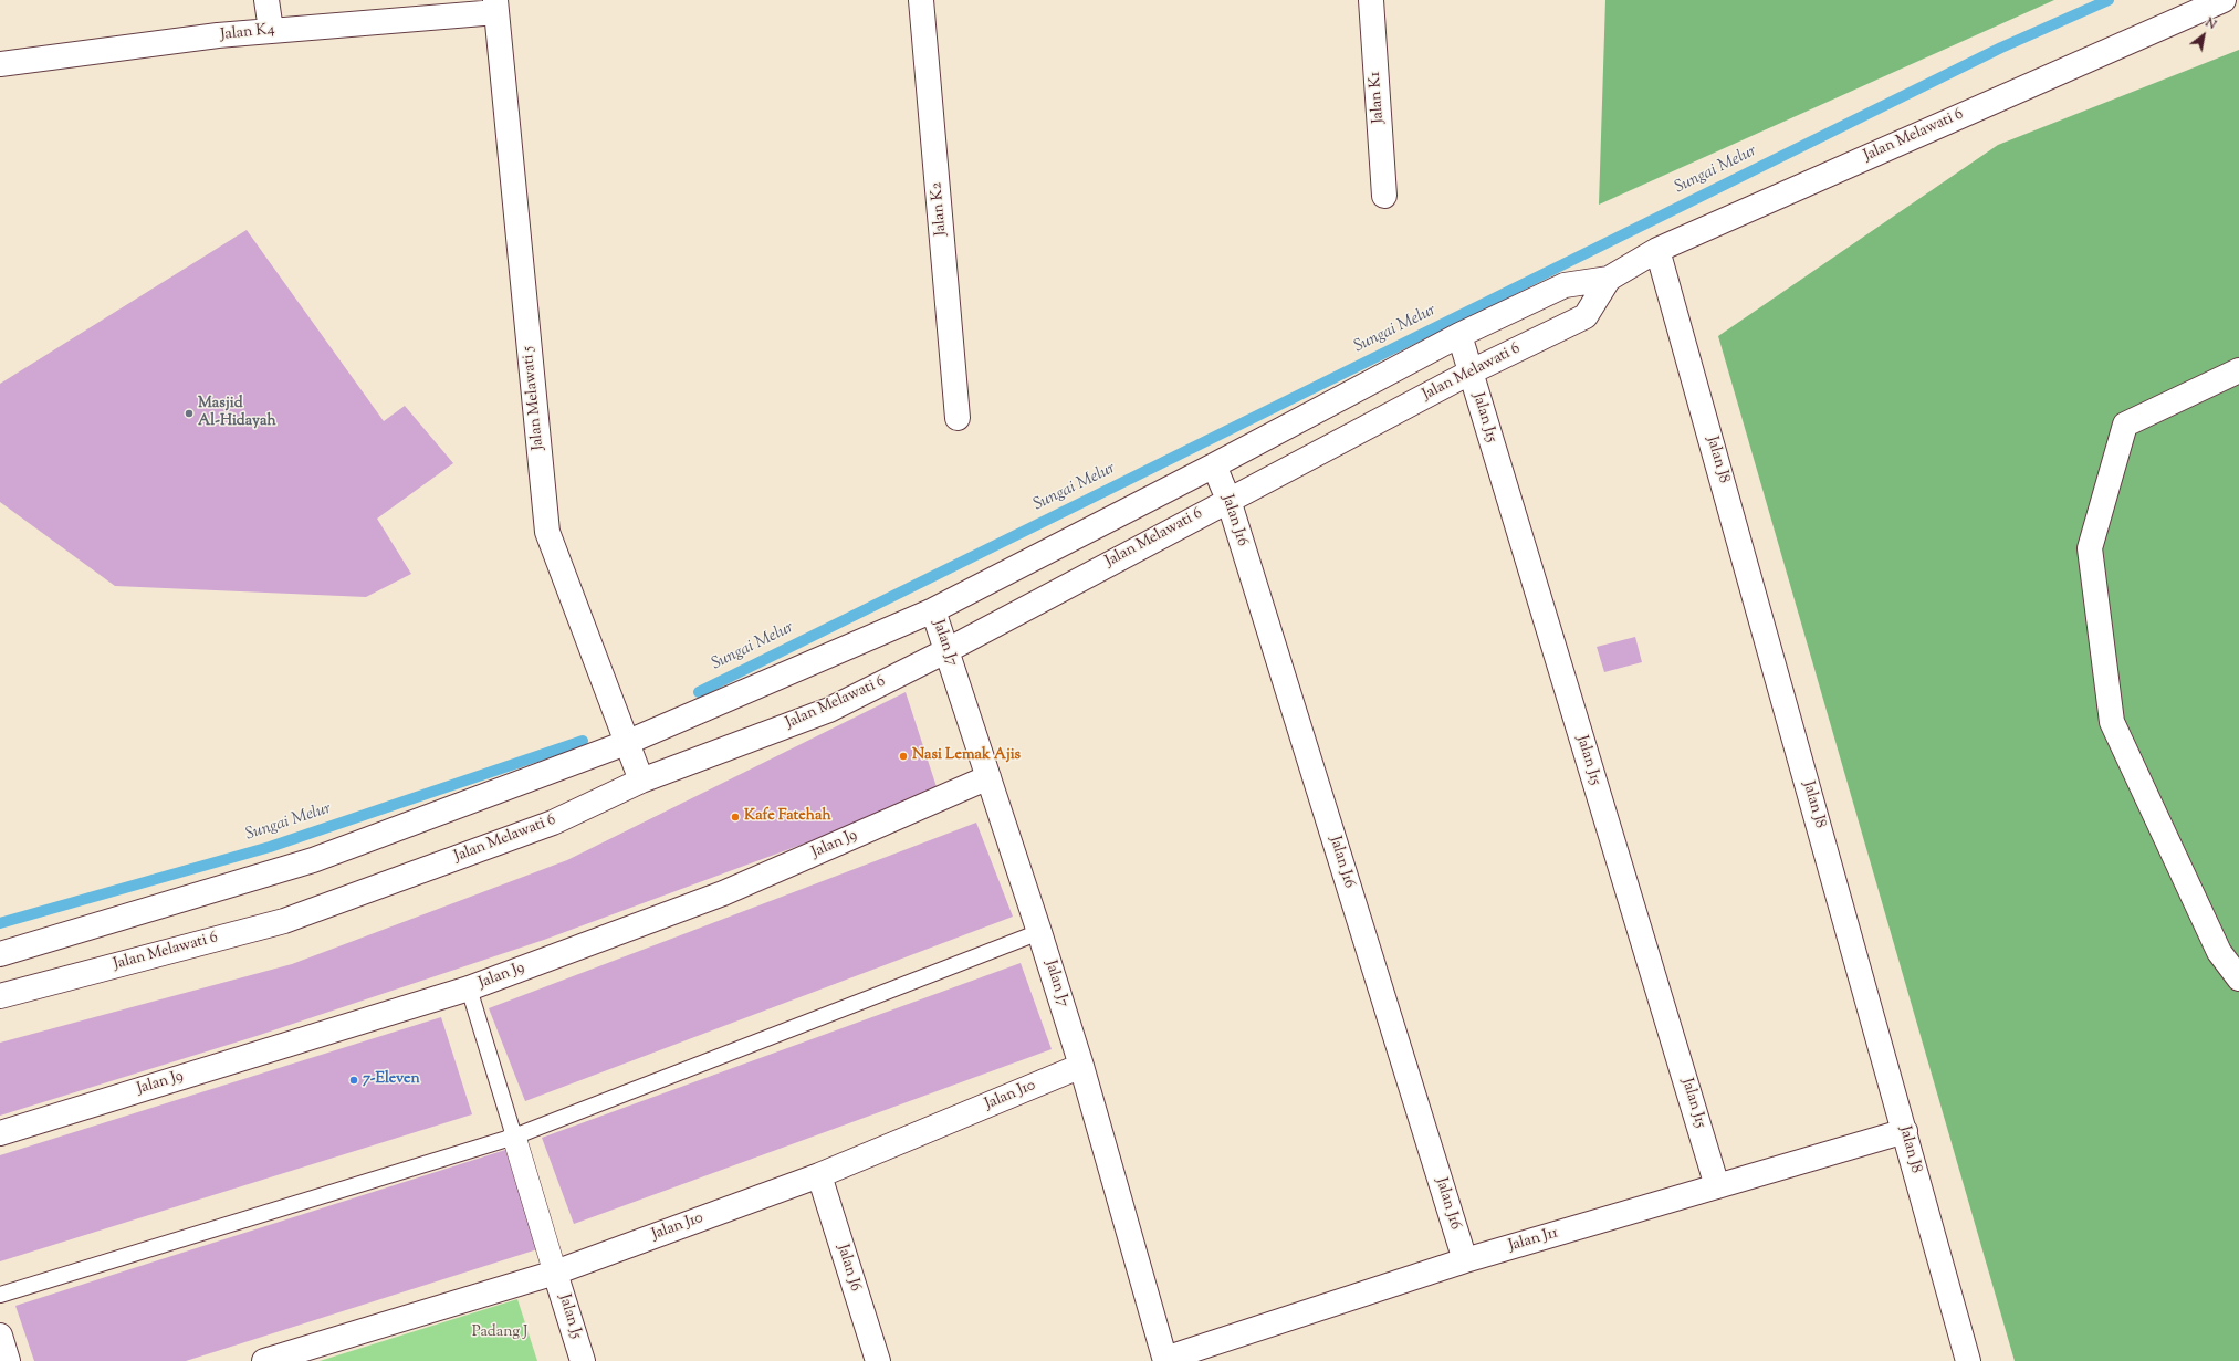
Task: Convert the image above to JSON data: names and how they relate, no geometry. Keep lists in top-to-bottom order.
{
  "streets": {
    "street": [
      "Jalan K4",
      "Jalan K1",
      "Jalan Melawati 6",
      "Jalan K2",
      "Jalan Melawati 5",
      "Jalan J15",
      "Jalan J8",
      "Jalan J16",
      "Jalan J7",
      "Jalan J9",
      "Jalan J10",
      "Jalan J11",
      "Jalan J6",
      "Jalan J5"
    ]
  },
  "crossings": [
    ["Jalan K4", "Jalan Melawati 5"],
    ["Jalan Melawati 6", "Jalan Melawati 5"],
    ["Jalan Melawati 6", "Jalan J15"],
    ["Jalan Melawati 6", "Jalan J8"],
    ["Jalan Melawati 6", "Jalan J16"],
    ["Jalan Melawati 6", "Jalan J7"],
    ["Jalan J15", "Jalan J11"],
    ["Jalan J8", "Jalan J11"],
    ["Jalan J16", "Jalan J11"],
    ["Jalan J7", "Jalan J9"],
    ["Jalan J7", "Jalan J10"],
    ["Jalan J7", "Jalan J11"],
    ["Jalan J10", "Jalan J6"],
    ["Jalan J10", "Jalan J5"]
  ],
  "water": ["Sungai Melur"],
  "parks": ["Padang J"],
  "places": [
    "Masjid Al-Hidayah",
    "Nasi Lemak Ajis",
    "Kafe Fatehah",
    "7-Eleven"
  ],
  "north": "top right"
}
